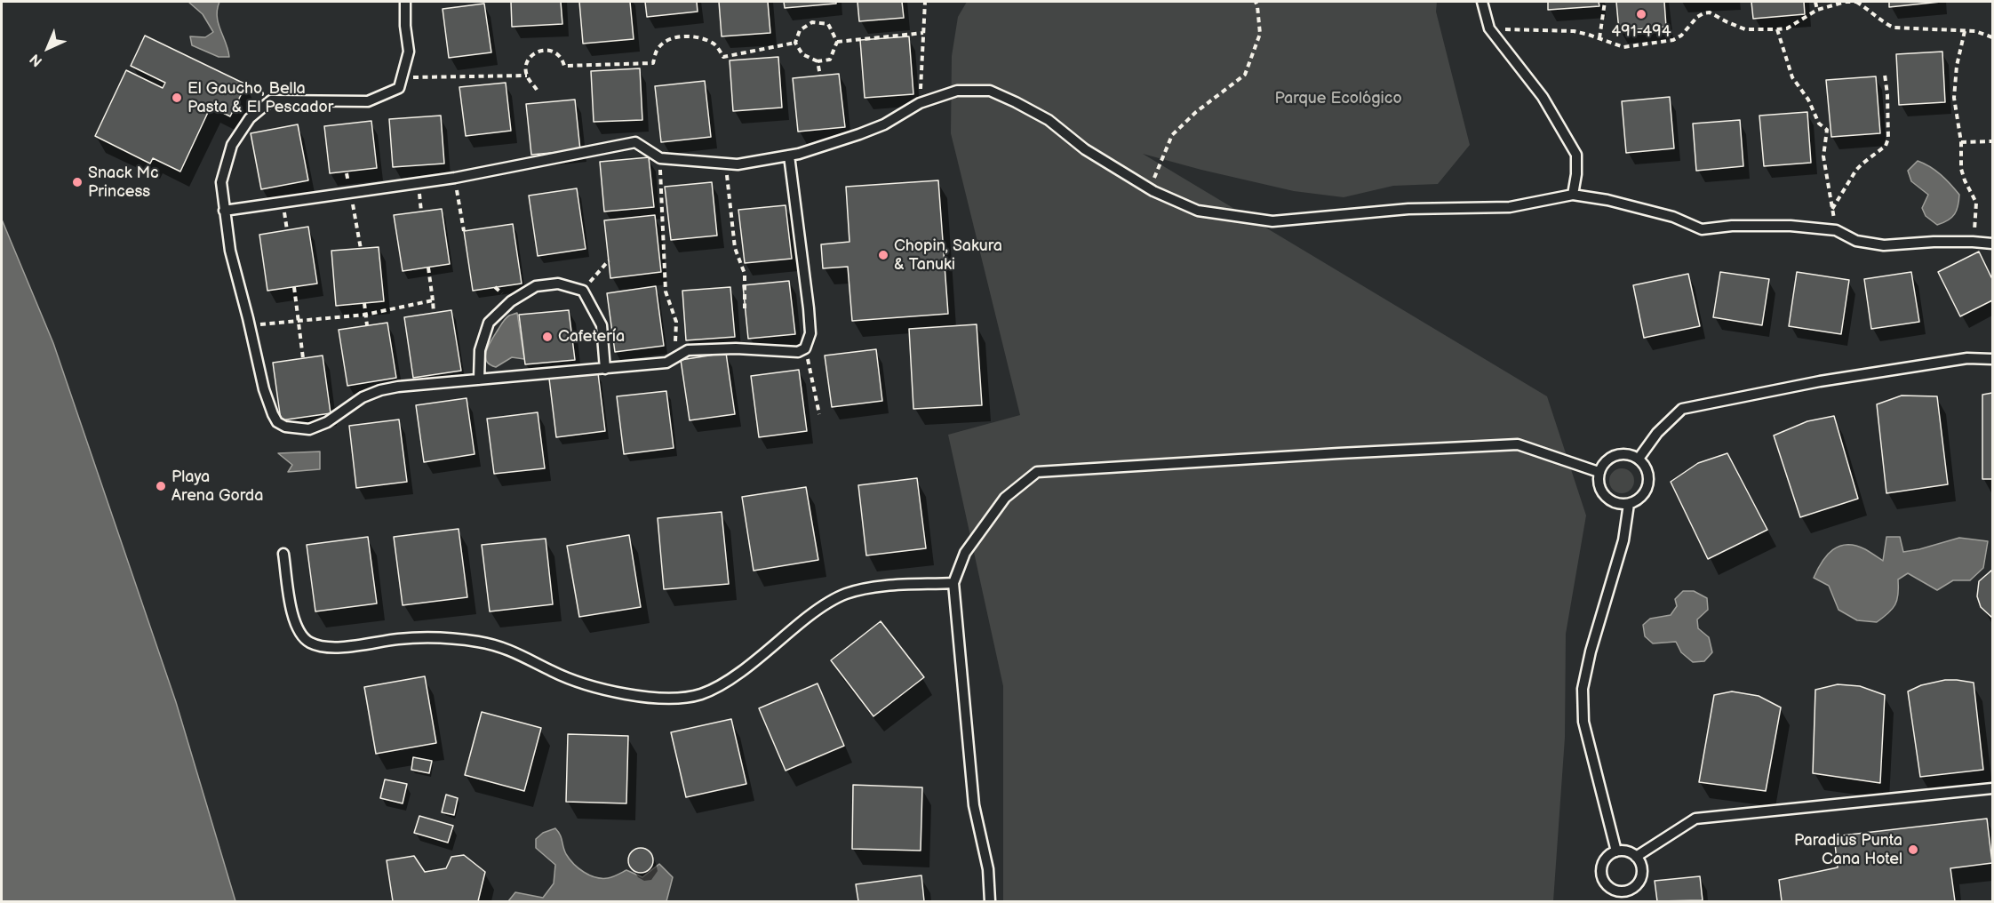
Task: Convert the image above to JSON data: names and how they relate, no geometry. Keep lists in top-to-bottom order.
{
  "parks": ["Parque Ecológico"],
  "places": [
    "491-494",
    "El Gaucho, Bella Pasta & El Pescador",
    "Snack Mc Princess",
    "Chopin, Sakura & Tanuki",
    "Cafetería",
    "Playa Arena Gorda",
    "Paradius Punta Cana Hotel"
  ],
  "north": "bottom left"
}
